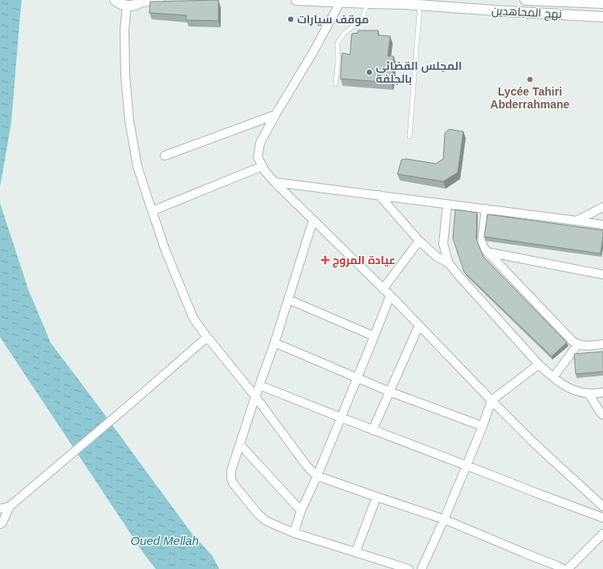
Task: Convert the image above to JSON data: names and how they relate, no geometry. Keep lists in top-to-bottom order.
{
  "streets": {
    "main road": ["نهج المجاهدين"]
  },
  "water": ["Oued Mellah"],
  "places": {
    "other": ["موقف سيارات", "المجلس القضائي بالجلفة", "Lycée Tahiri Abderrahmane"],
    "health": ["عيادة المروج"]
  }
}
